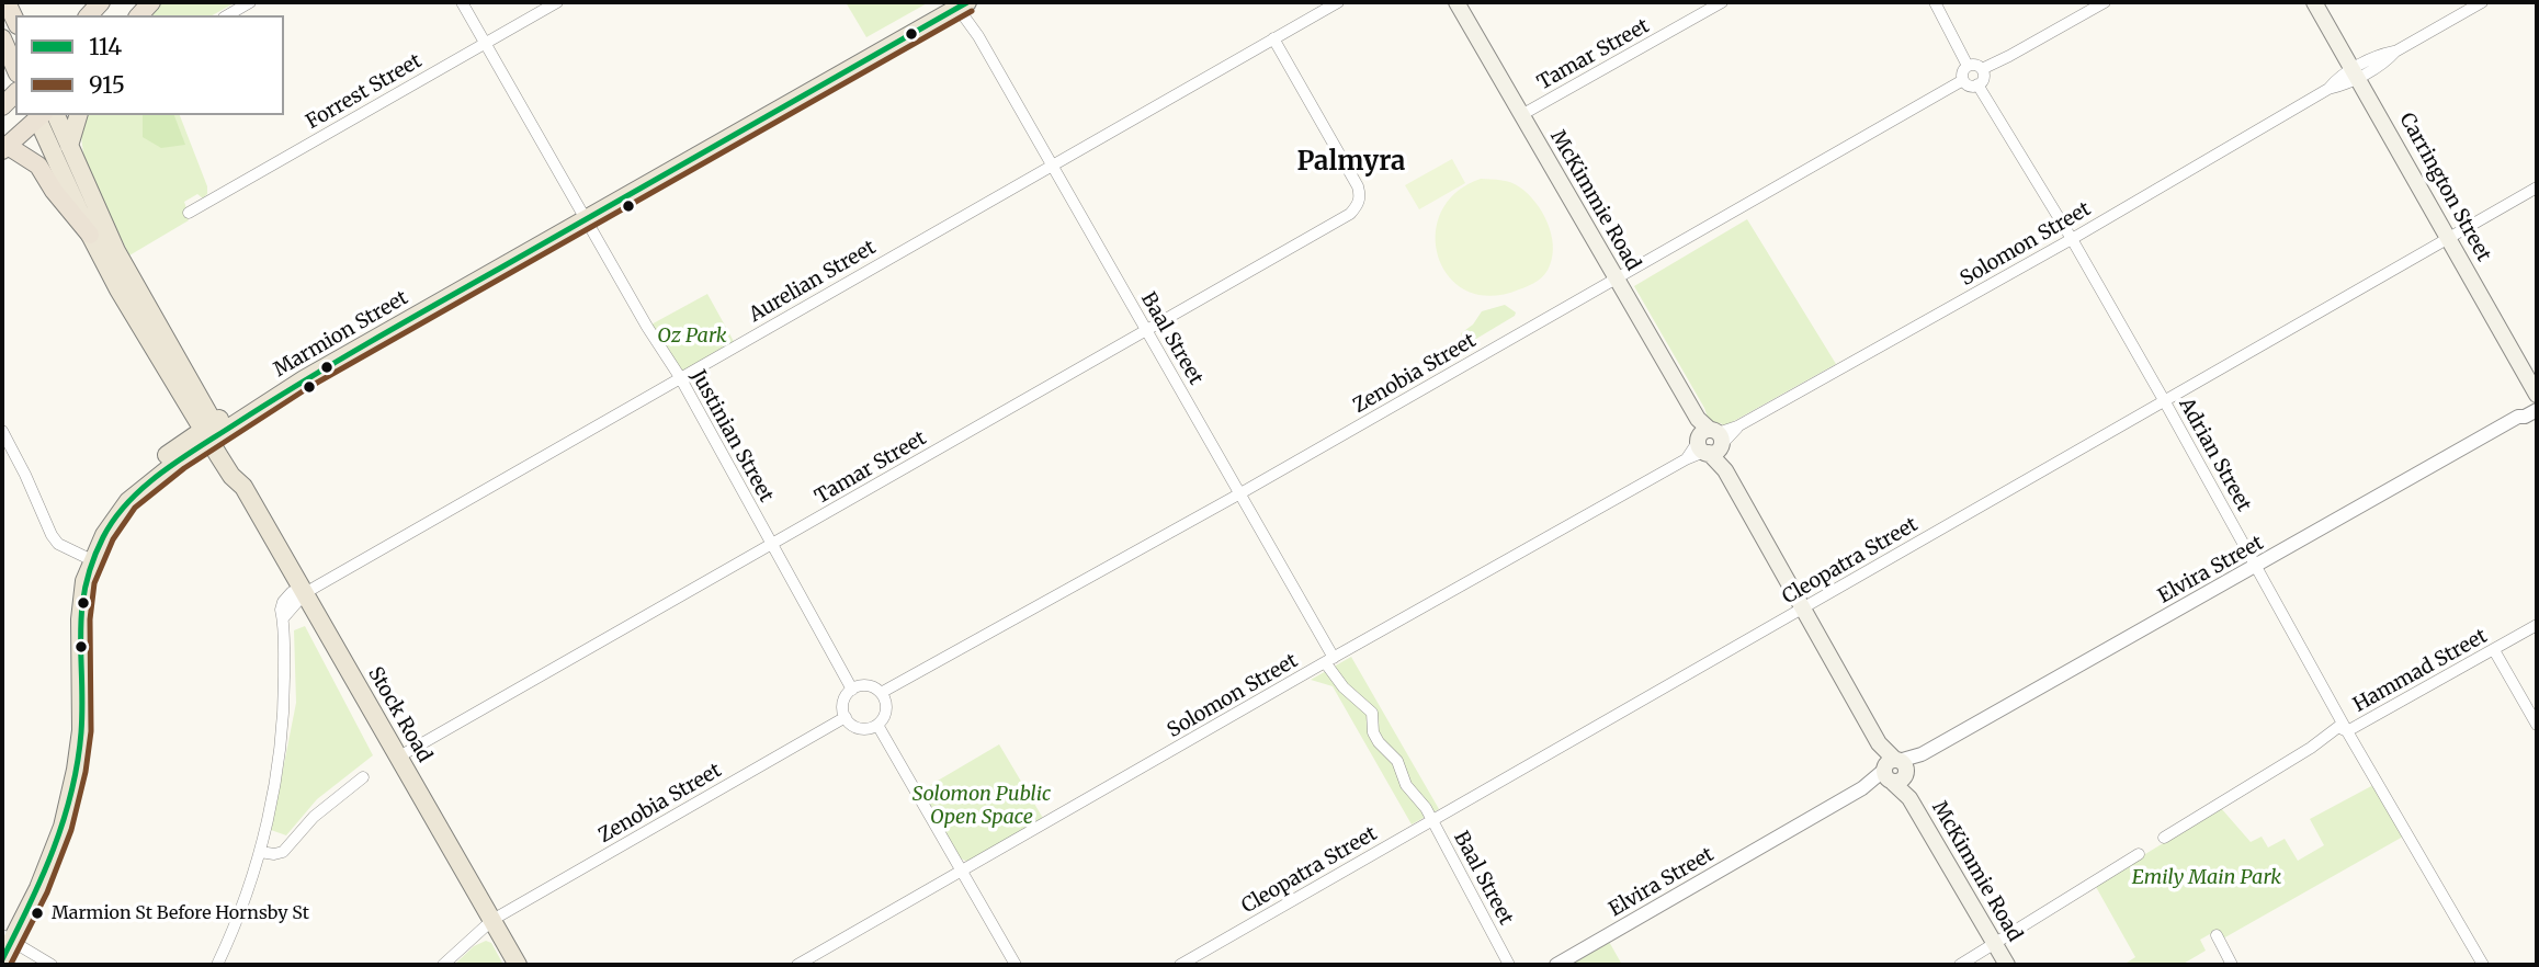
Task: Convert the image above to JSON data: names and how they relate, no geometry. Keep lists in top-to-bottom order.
{
  "streets": {
    "main road": [
      "Carrington Street",
      "McKimmie Road",
      "Marmion Street",
      "Stock Road"
    ],
    "street": [
      "Tamar Street",
      "Forrest Street",
      "Solomon Street",
      "Aurelian Street",
      "Baal Street",
      "Zenobia Street",
      "Justinian Street",
      "Adrian Street",
      "Cleopatra Street",
      "Elvira Street",
      "Hammad Street"
    ]
  },
  "crossings": [
    ["Tamar Street", "McKimmie Road"],
    ["Tamar Street", "Aurelian Street"],
    ["Tamar Street", "Baal Street"],
    ["Tamar Street", "Justinian Street"],
    ["Tamar Street", "Stock Road"],
    ["Forrest Street", "Justinian Street"],
    ["Carrington Street", "Solomon Street"],
    ["Carrington Street", "Cleopatra Street"],
    ["McKimmie Road", "Solomon Street"],
    ["McKimmie Road", "Zenobia Street"],
    ["McKimmie Road", "Cleopatra Street"],
    ["McKimmie Road", "Elvira Street"],
    ["Solomon Street", "Baal Street"],
    ["Solomon Street", "Adrian Street"],
    ["Aurelian Street", "Baal Street"],
    ["Aurelian Street", "Justinian Street"],
    ["Aurelian Street", "Stock Road"],
    ["Marmion Street", "Baal Street"],
    ["Marmion Street", "Justinian Street"],
    ["Marmion Street", "Stock Road"],
    ["Baal Street", "Zenobia Street"],
    ["Baal Street", "Cleopatra Street"],
    ["Zenobia Street", "Justinian Street"],
    ["Zenobia Street", "Adrian Street"],
    ["Zenobia Street", "Stock Road"],
    ["Adrian Street", "Cleopatra Street"],
    ["Adrian Street", "Elvira Street"],
    ["Adrian Street", "Hammad Street"]
  ],
  "districts": ["Palmyra"],
  "parks": ["Oz Park", "Solomon Public Open Space", "Emily Main Park"],
  "places": ["Marmion St Before Hornsby St"],
  "lines": ["transit line 114", "transit line 915"],
  "legend": ["114", "915"]
}
